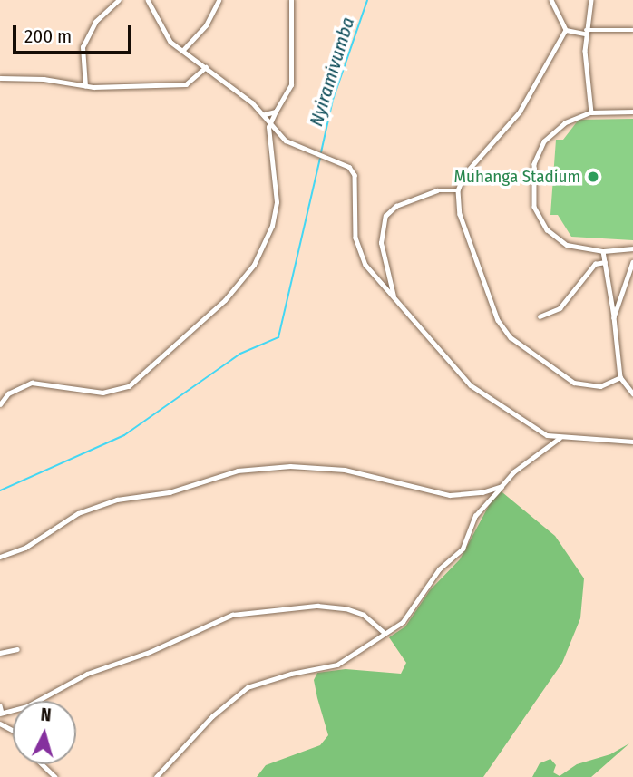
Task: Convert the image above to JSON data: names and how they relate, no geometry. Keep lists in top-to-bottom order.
{
  "water": ["Nyiramivumba"],
  "places": ["Muhanga Stadium"],
  "scale_bar": "200 m",
  "north": "top"
}
